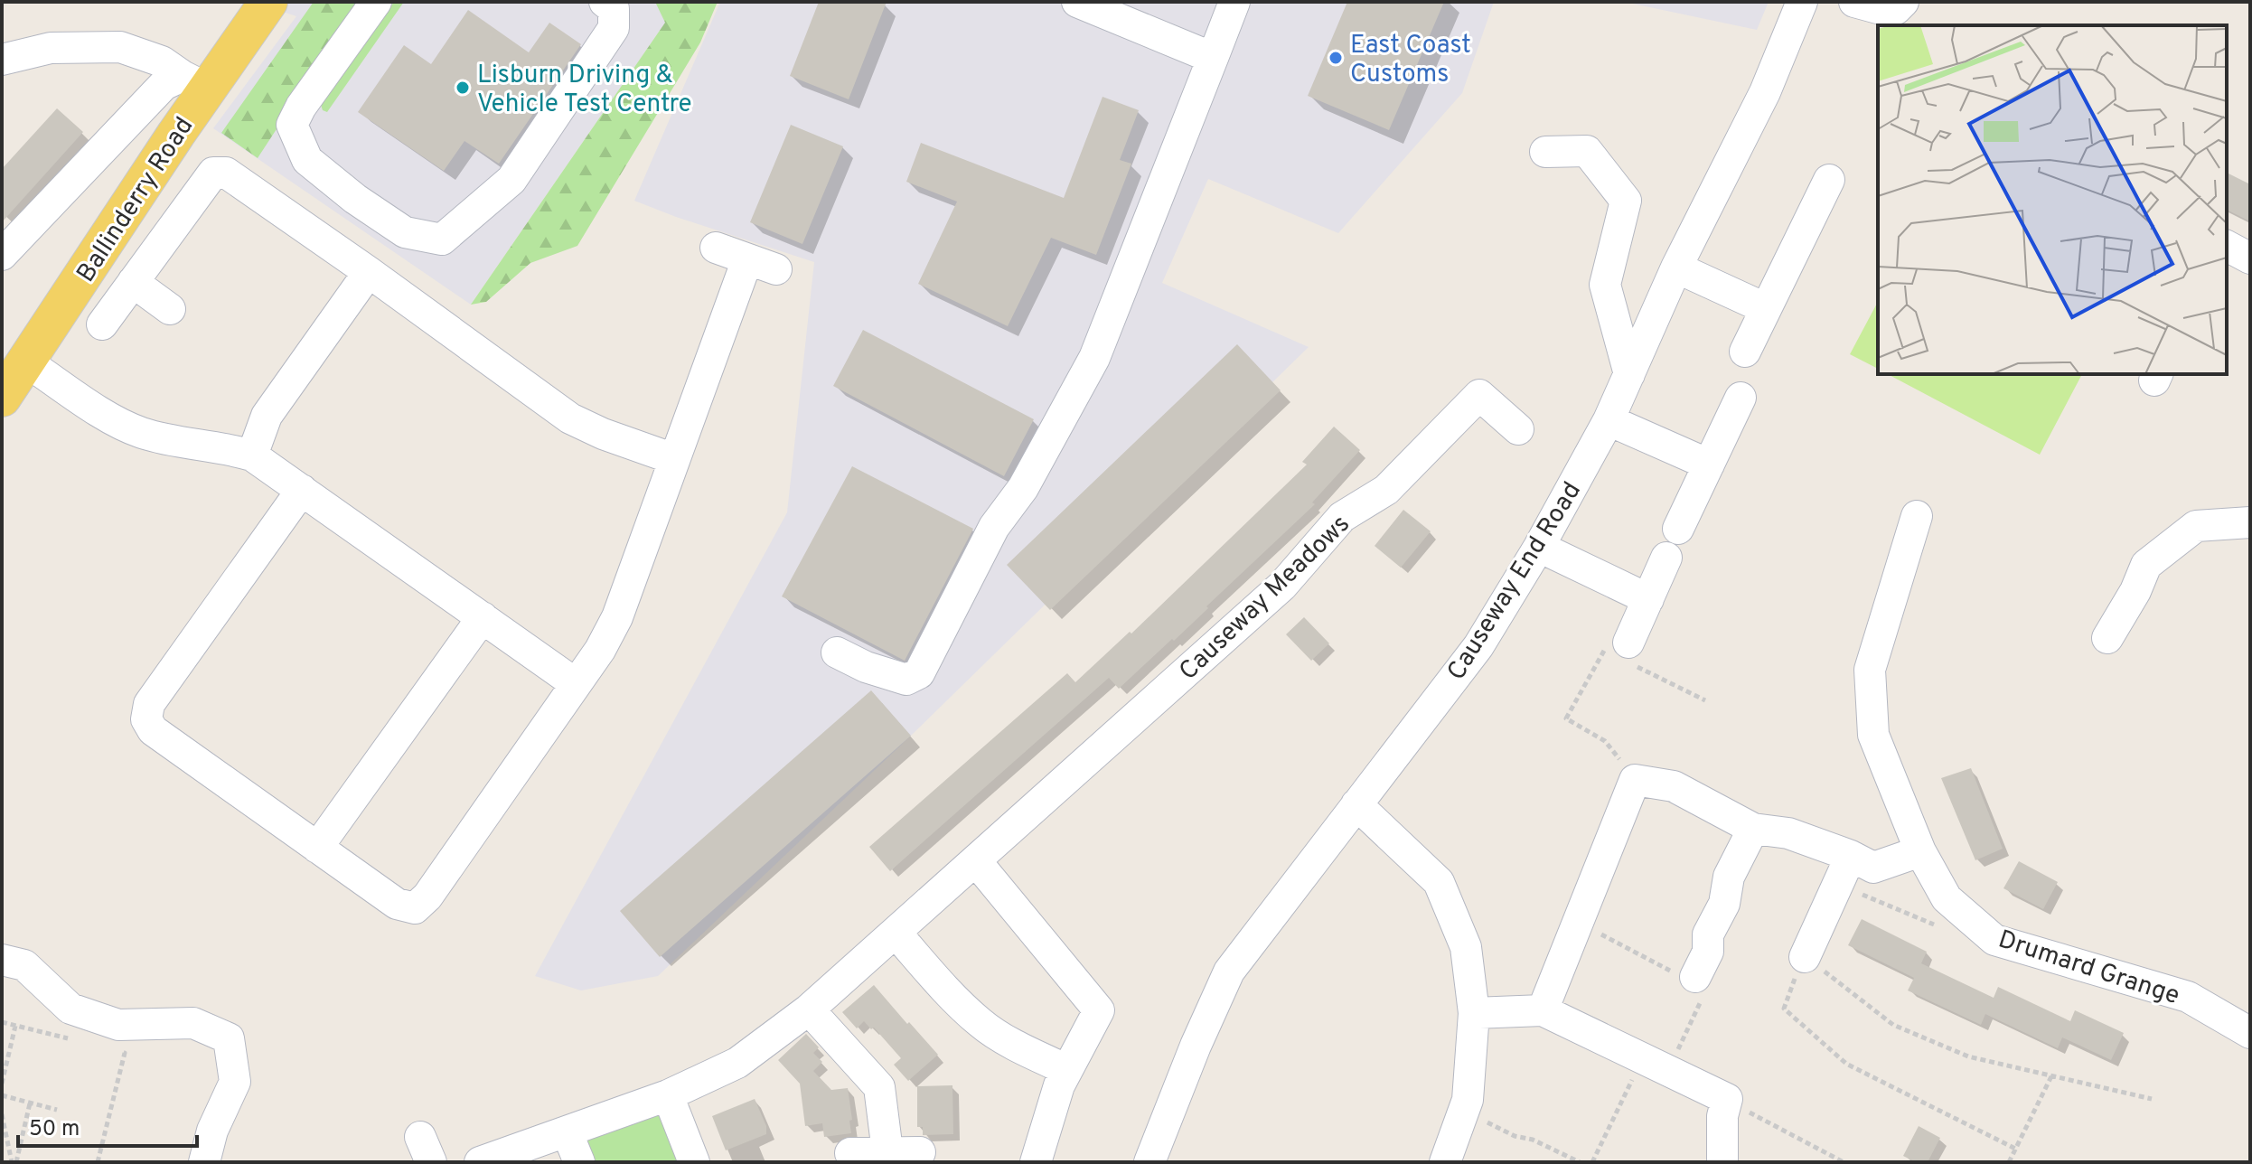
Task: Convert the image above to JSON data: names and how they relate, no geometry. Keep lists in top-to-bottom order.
{
  "streets": {
    "main road": ["Ballinderry Road"],
    "street": ["Causeway End Road", "Causeway Meadows", "Drumard Grange"]
  },
  "places": ["East Coast Customs", "Lisburn Driving & Vehicle Test Centre"],
  "scale_bar": "50 m"
}
